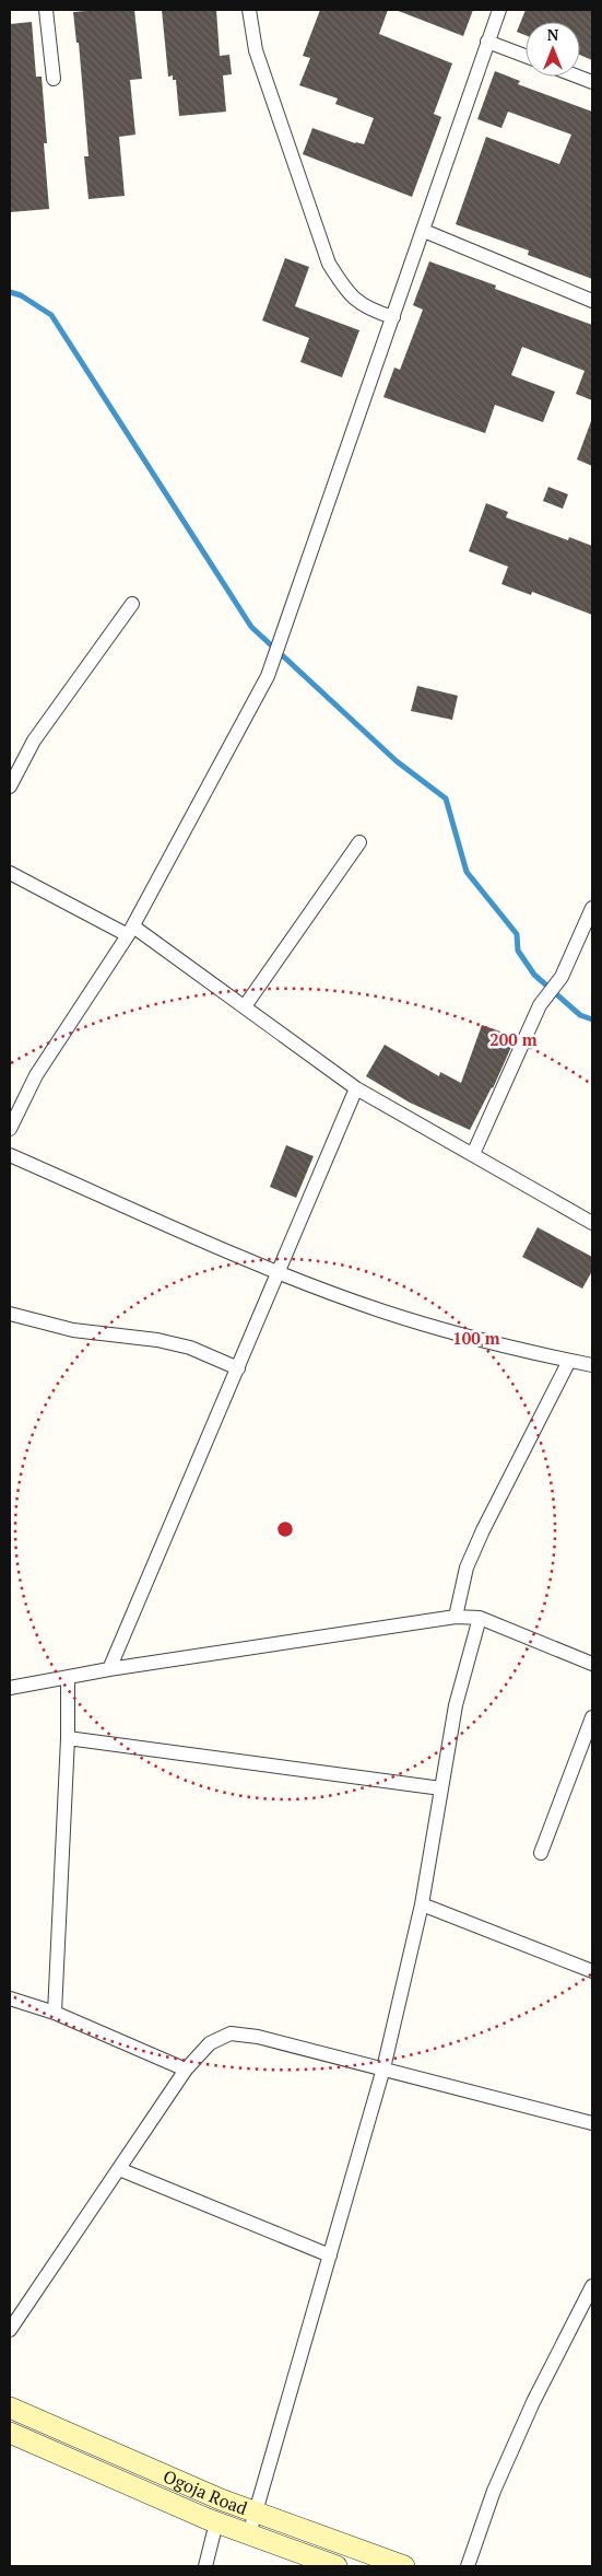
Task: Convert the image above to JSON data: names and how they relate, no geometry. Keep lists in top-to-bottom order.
{
  "streets": {
    "main road": ["Ogoja Road"]
  },
  "north": "top",
  "rings": ["200 m", "100 m"]
}
